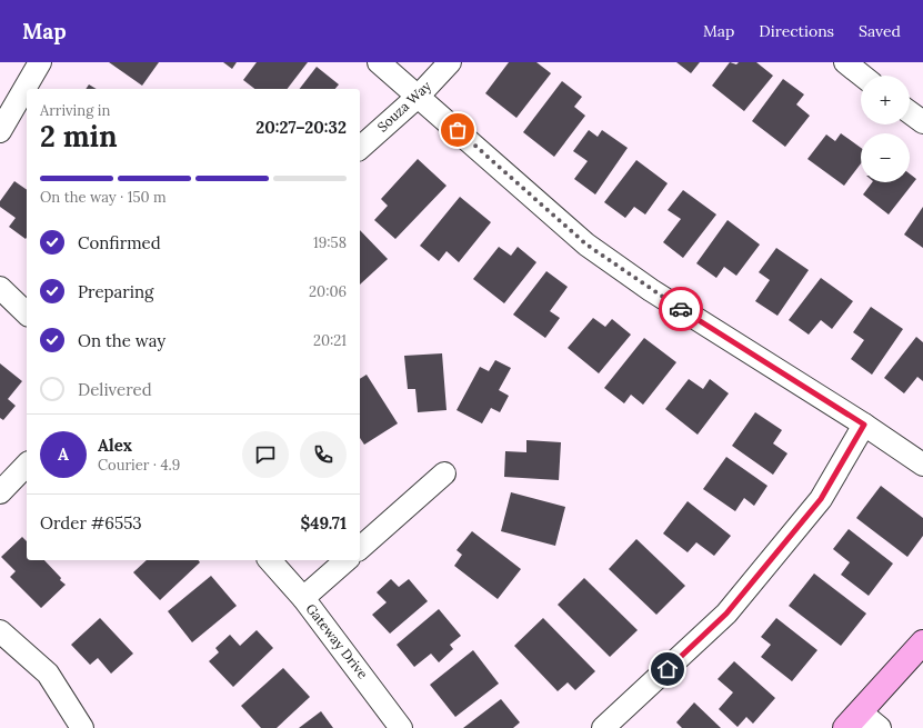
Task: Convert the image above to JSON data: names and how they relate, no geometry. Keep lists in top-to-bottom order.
{
  "streets": {
    "street": ["Souza Way", "Gateway Drive"]
  },
  "page": {
    "header": "Map",
    "nav": ["Map", "Directions", "Saved"],
    "map_buttons": ["+", "−"],
    "heading": ["2 min", "Arriving in", "20:27–20:32"],
    "panel": [
      "Alex",
      "Courier · 4.9",
      "Order #6553",
      "$49.71"
    ],
    "bar": "On the way · 150 m",
    "list": [
      ["Confirmed", "19:58"],
      ["Preparing", "20:06"],
      ["On the way", "20:21"],
      "Delivered"
    ],
    "round": "A"
  }
}
